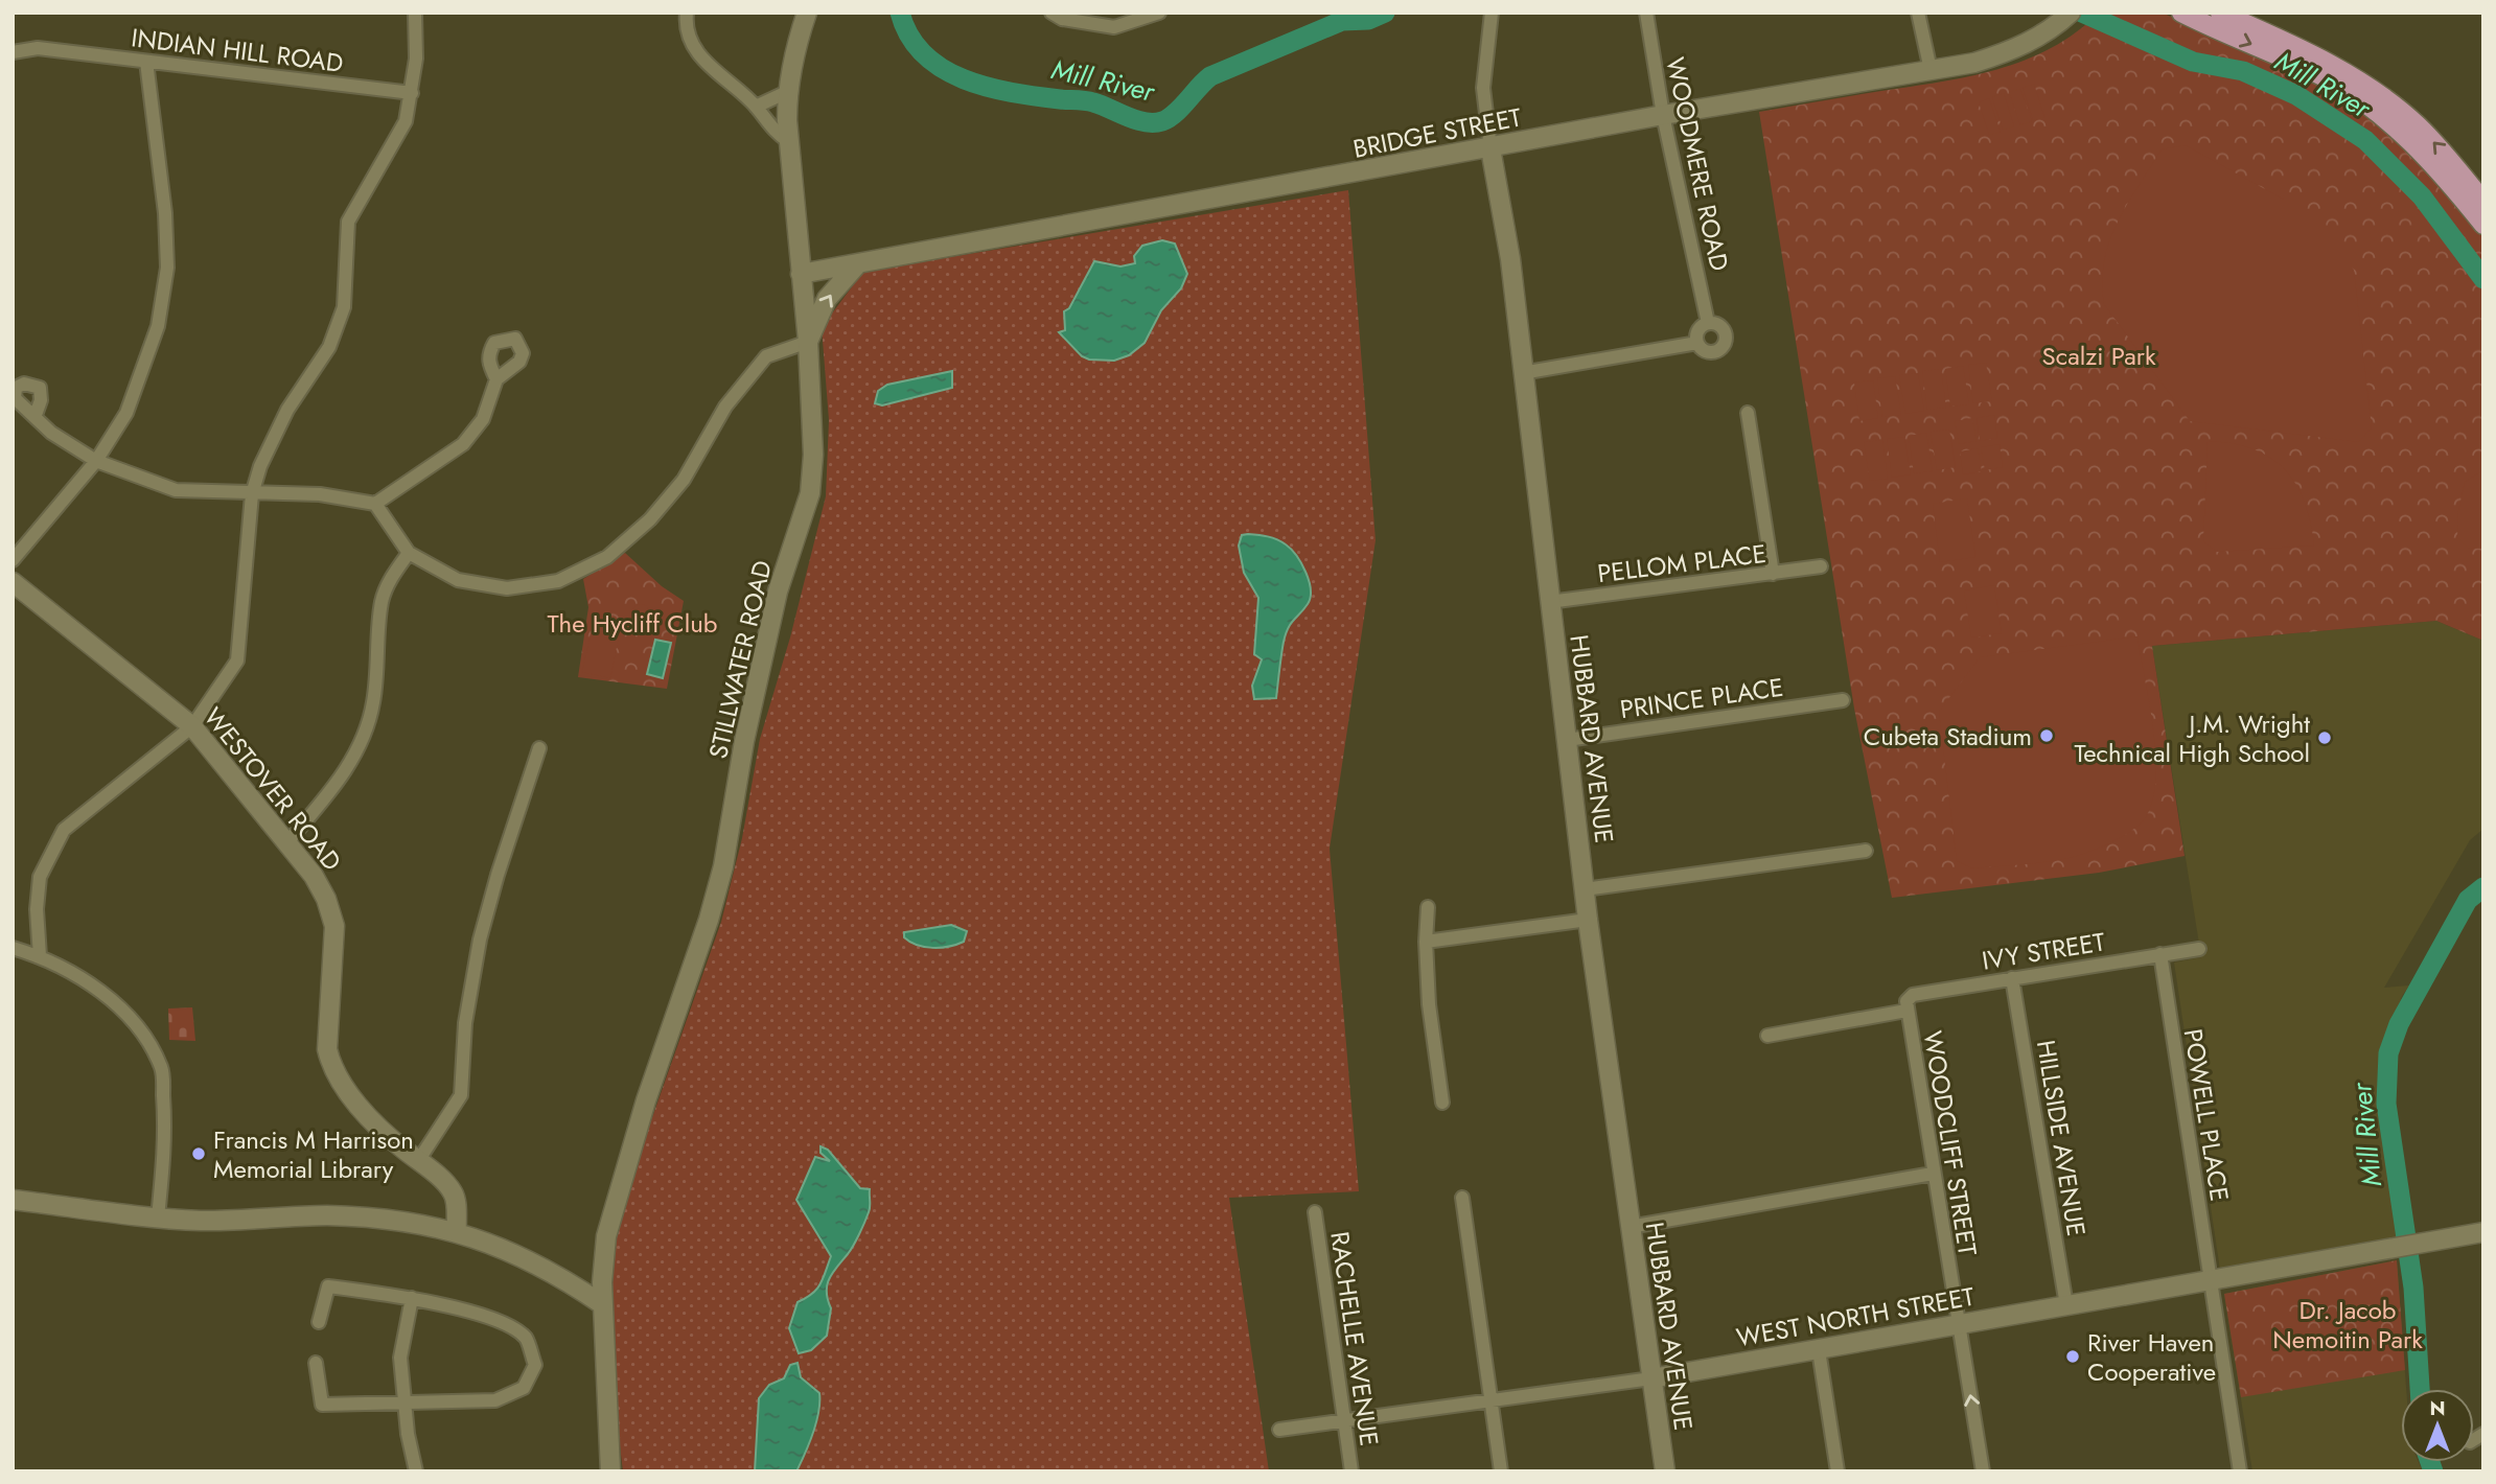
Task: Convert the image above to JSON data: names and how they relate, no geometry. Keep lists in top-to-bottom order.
{
  "streets": {
    "main road": [
      "BRIDGE STREET",
      "STILLWATER ROAD",
      "HUBBARD AVENUE",
      "WESTOVER ROAD",
      "WEST NORTH STREET"
    ],
    "street": [
      "INDIAN HILL ROAD",
      "WOODMERE ROAD",
      "PELLOM PLACE",
      "PRINCE PLACE",
      "IVY STREET",
      "POWELL PLACE",
      "HILLSIDE AVENUE",
      "WOODCLIFF STREET",
      "RACHELLE AVENUE"
    ]
  },
  "crossings": [
    ["BRIDGE STREET", "WOODMERE ROAD"],
    ["BRIDGE STREET", "STILLWATER ROAD"],
    ["BRIDGE STREET", "HUBBARD AVENUE"],
    ["WOODMERE ROAD", "HUBBARD AVENUE"],
    ["PELLOM PLACE", "HUBBARD AVENUE"],
    ["PRINCE PLACE", "HUBBARD AVENUE"],
    ["HUBBARD AVENUE", "WEST NORTH STREET"],
    ["IVY STREET", "POWELL PLACE"],
    ["IVY STREET", "HILLSIDE AVENUE"],
    ["IVY STREET", "WOODCLIFF STREET"],
    ["POWELL PLACE", "WEST NORTH STREET"],
    ["HILLSIDE AVENUE", "WEST NORTH STREET"],
    ["WOODCLIFF STREET", "WEST NORTH STREET"],
    ["WEST NORTH STREET", "RACHELLE AVENUE"]
  ],
  "water": ["Mill River"],
  "parks": ["Scalzi Park", "The Hycliff Club", "Dr. Jacob Nemoitin Park"],
  "places": [
    "Cubeta Stadium",
    "J.M. Wright Technical High School",
    "Francis M Harrison Memorial Library",
    "River Haven Cooperative"
  ],
  "north": "top"
}
